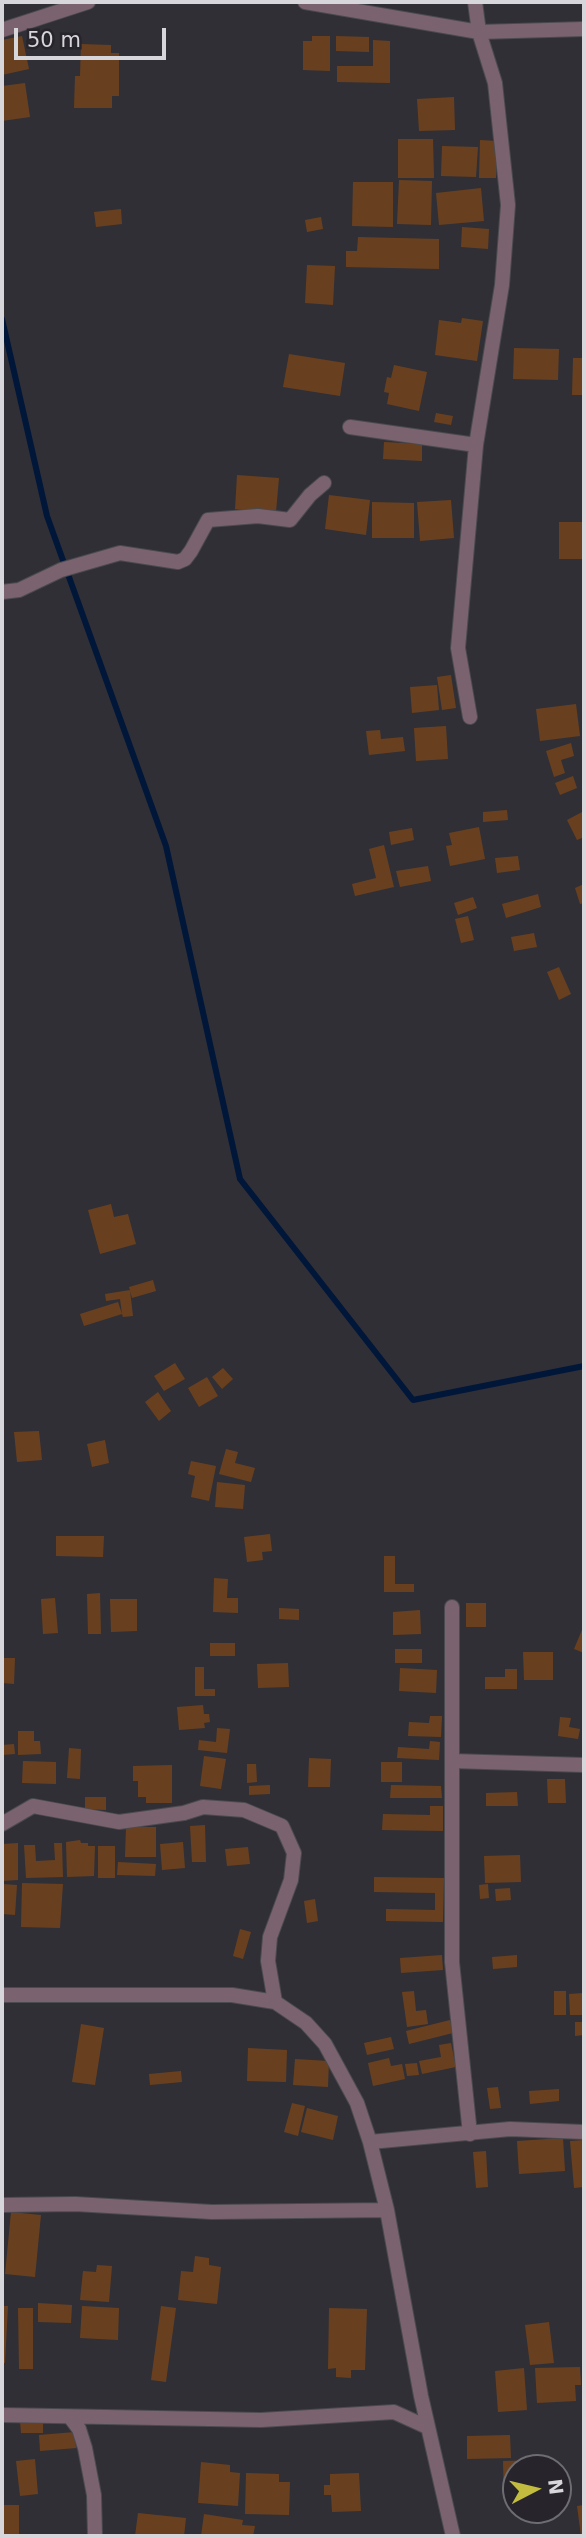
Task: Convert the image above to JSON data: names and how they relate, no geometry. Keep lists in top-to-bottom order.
{
  "scale_bar": "50 m",
  "north": "right"
}
